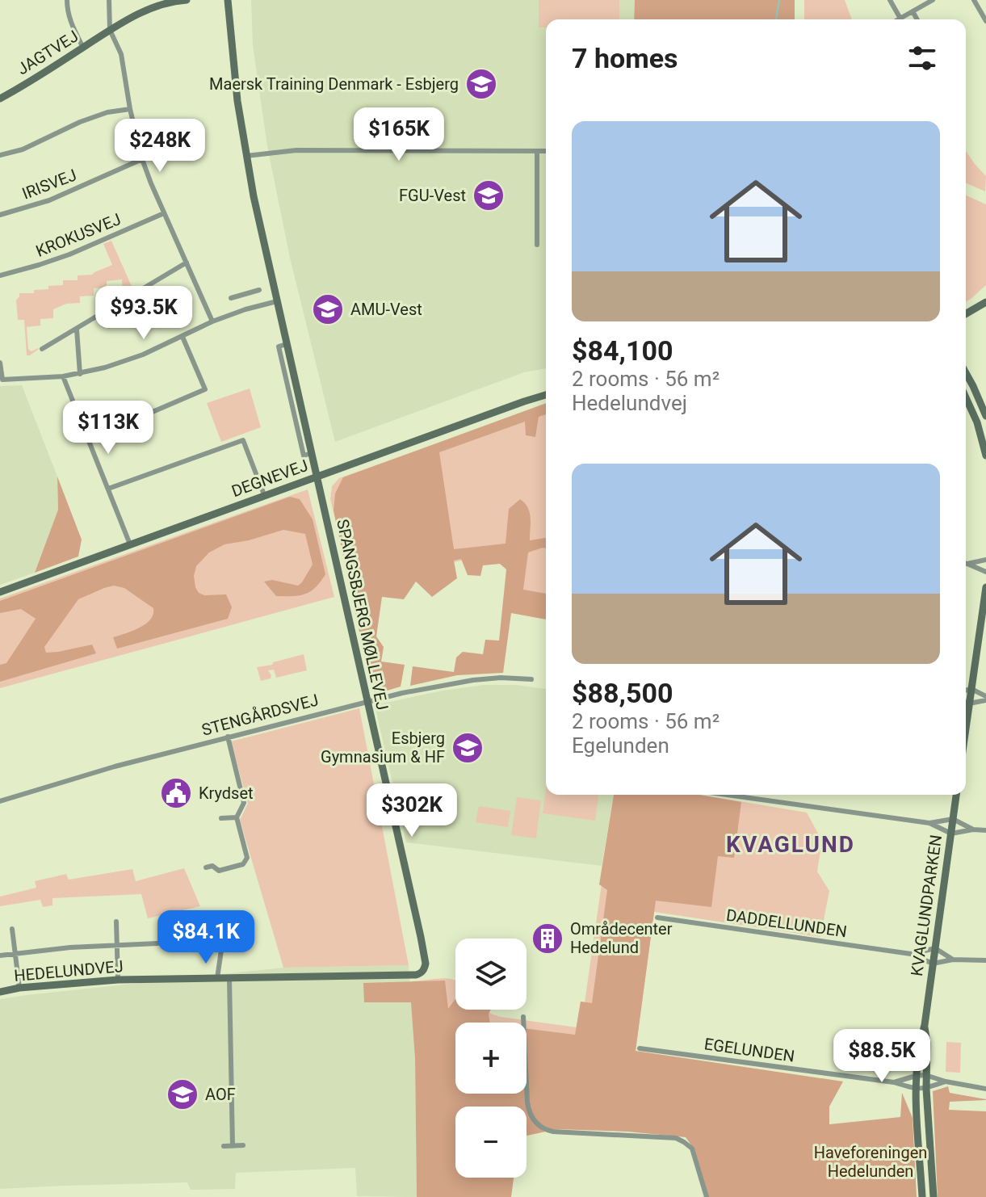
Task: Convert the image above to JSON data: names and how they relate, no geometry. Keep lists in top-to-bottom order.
{
  "streets": {
    "street": [
      "JAGTVEJ",
      "IRISVEJ",
      "KROKUSVEJ",
      "DEGNEVEJ",
      "SPANGSBJERG MØLLEVEJ",
      "STENGÅRDSVEJ",
      "KVAGLUNDPARKEN",
      "DADDELLUNDEN",
      "HEDELUNDVEJ",
      "EGELUNDEN"
    ]
  },
  "crossings": [
    ["DEGNEVEJ", "SPANGSBJERG MØLLEVEJ"],
    ["SPANGSBJERG MØLLEVEJ", "STENGÅRDSVEJ"],
    ["SPANGSBJERG MØLLEVEJ", "HEDELUNDVEJ"],
    ["KVAGLUNDPARKEN", "DADDELLUNDEN"],
    ["KVAGLUNDPARKEN", "EGELUNDEN"]
  ],
  "districts": ["KVAGLUND"],
  "parks": ["Haveforeningen Hedelunden"],
  "places": {
    "school or university": [
      "Maersk Training Denmark - Esbjerg",
      "FGU-Vest",
      "AMU-Vest",
      "Esbjerg Gymnasium & HF",
      "AOF"
    ],
    "public building": ["Krydset"],
    "building": ["Områdecenter Hedelund"]
  },
  "page": {
    "heading": "7 homes",
    "list": [
      {
        "name": "$84,100",
        "note": "2 rooms · 56 m² · Hedelundvej"
      },
      {
        "name": "$88,500",
        "note": "2 rooms · 56 m² · Egelunden"
      }
    ],
    "price": [
      "$165K",
      "$248K",
      "$93.5K",
      "$113K",
      "$302K",
      "$84.1K",
      "$88.5K"
    ],
    "map_buttons": ["+", "−"]
  }
}
